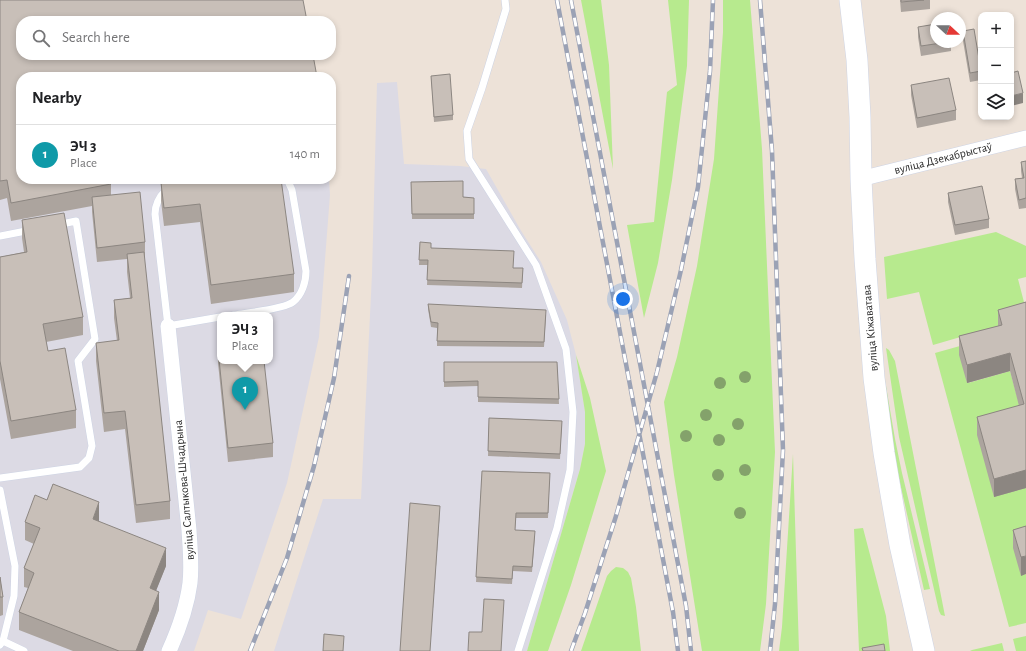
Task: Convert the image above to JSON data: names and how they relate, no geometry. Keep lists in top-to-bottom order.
{
  "streets": {
    "main road": ["вуліца Кіжаватава"],
    "street": ["вуліца Дзекабрыстаў", "вуліца Салтыкова-Шчадрына"]
  },
  "crossings": [
    ["вуліца Дзекабрыстаў", "вуліца Кіжаватава"]
  ],
  "north": "right",
  "page": {
    "map_buttons": ["+", "−"],
    "search": "Search here",
    "heading": "Nearby",
    "list": [
      {
        "mark": "1",
        "name": "ЭЧ 3",
        "note": "Place",
        "value": "140 m"
      }
    ],
    "popup": ["ЭЧ 3", "Place"],
    "pins": "1"
  }
}
